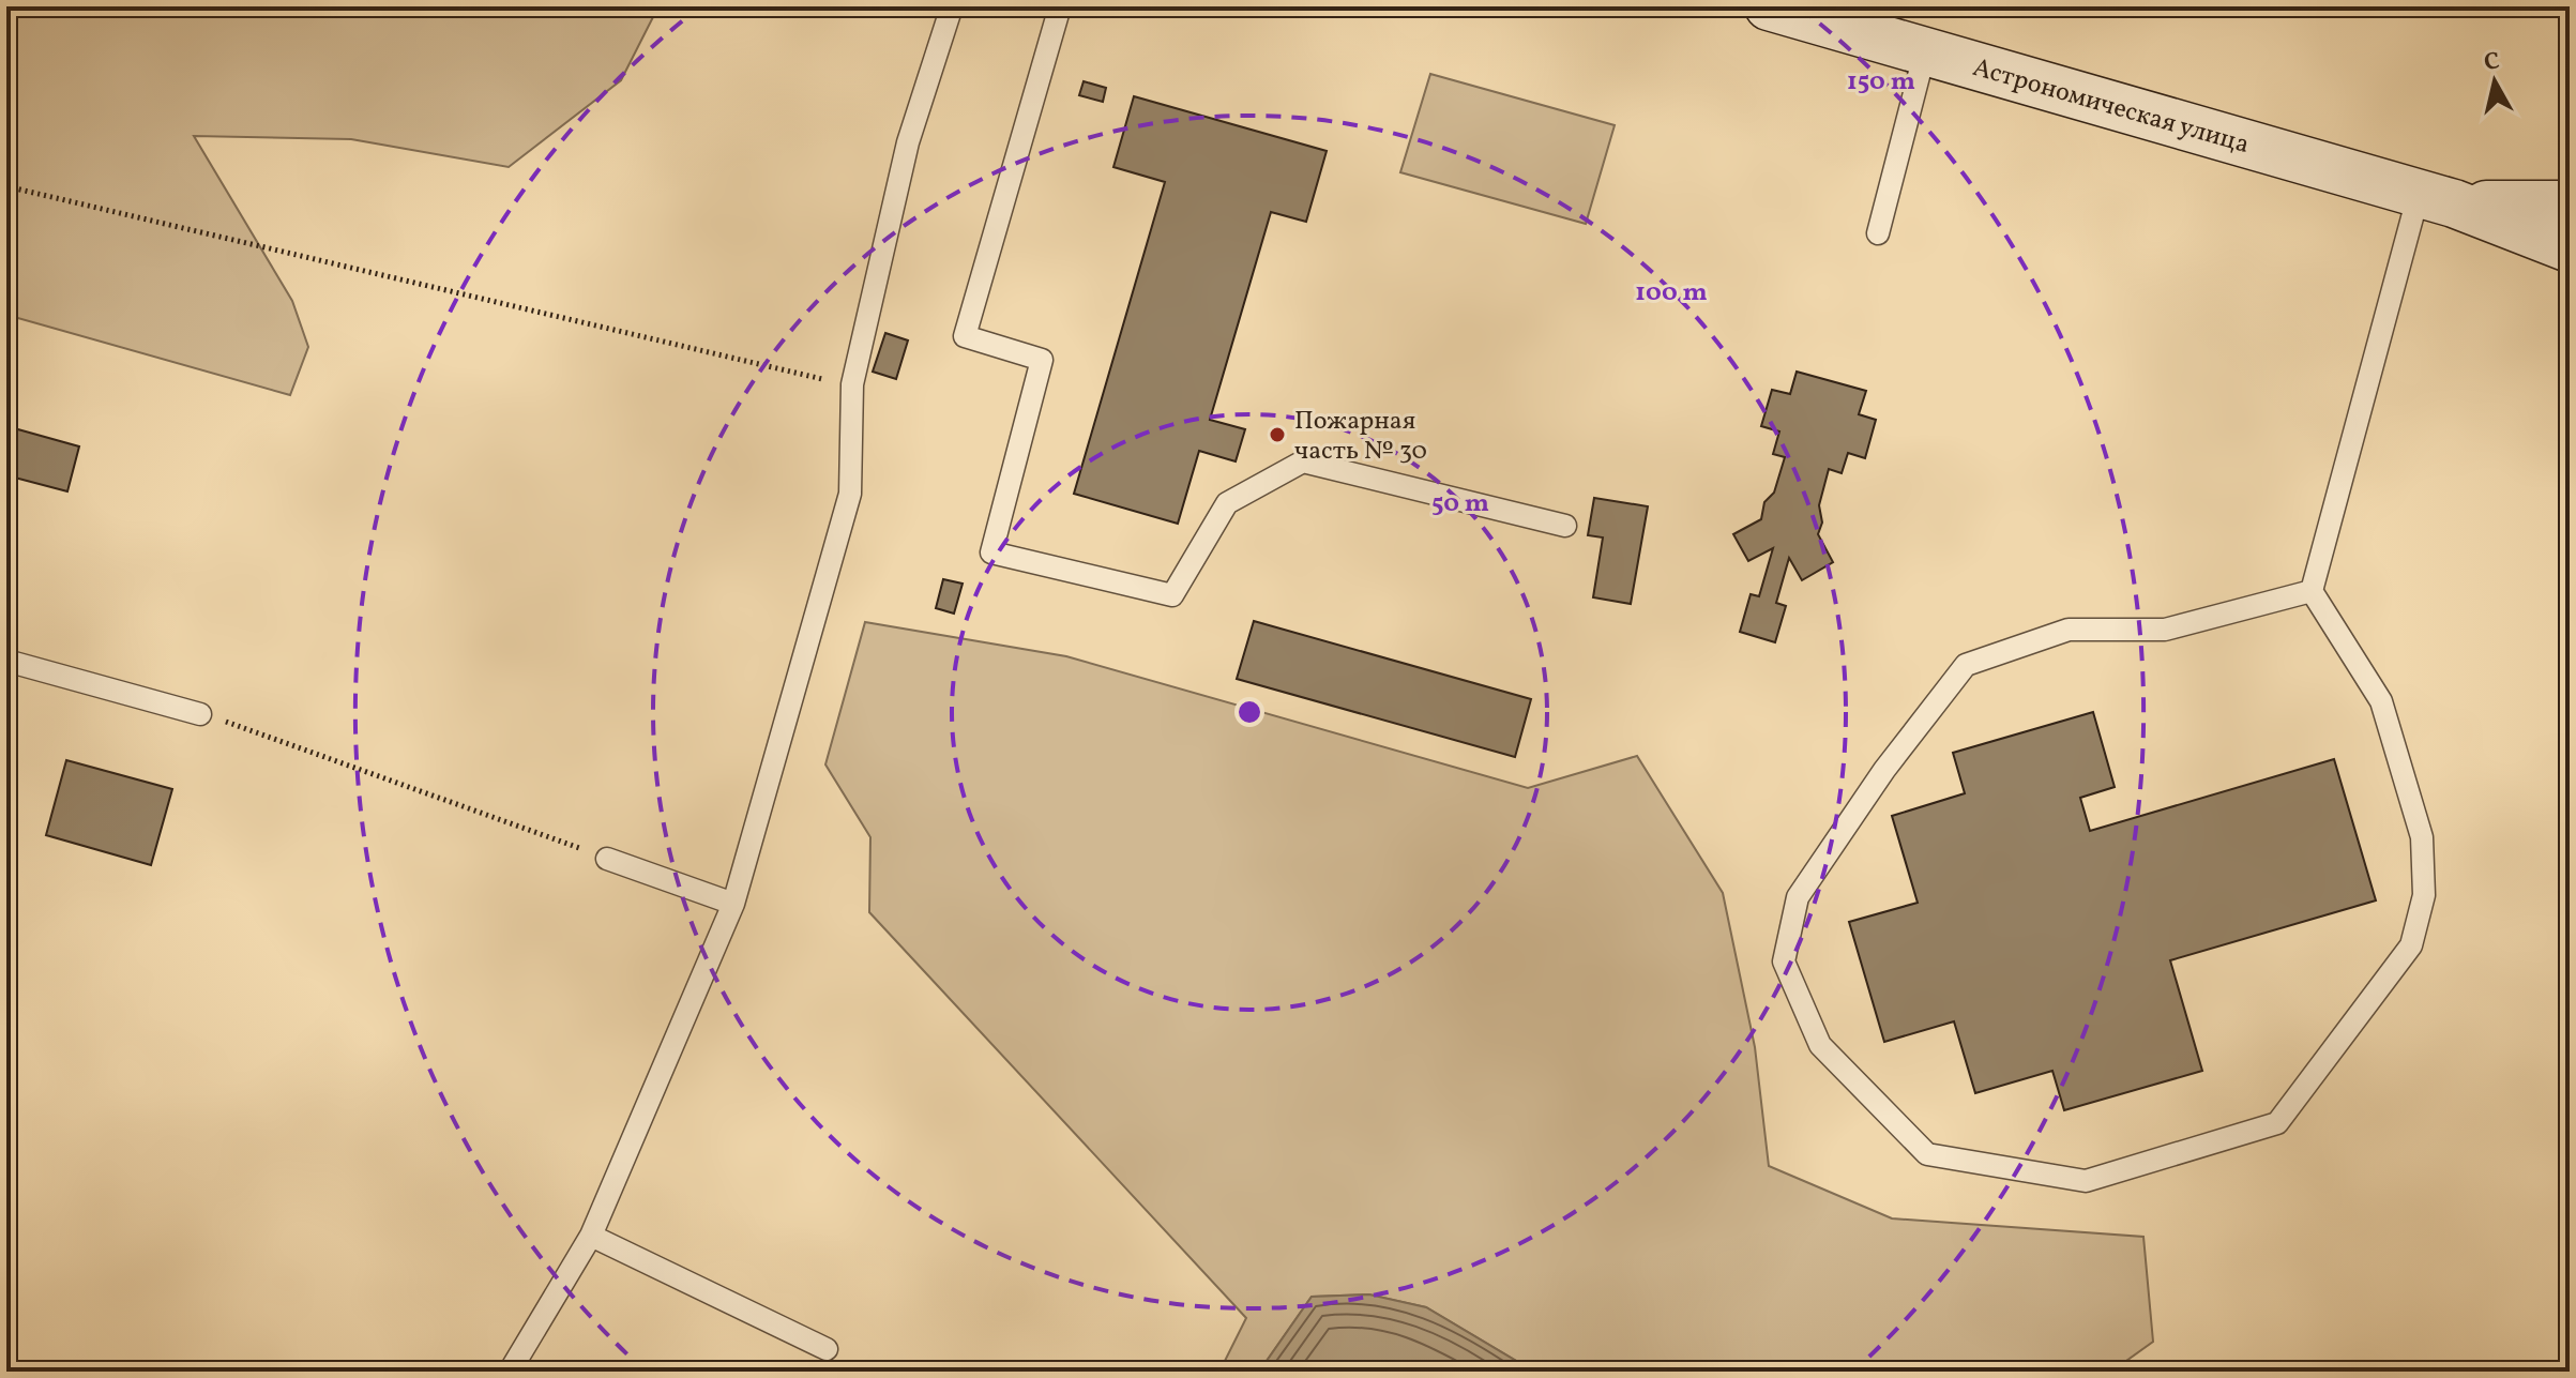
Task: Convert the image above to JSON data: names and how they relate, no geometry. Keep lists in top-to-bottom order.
{
  "streets": {
    "main road": ["Астрономическая улица"]
  },
  "places": ["Пожарная часть № 30"],
  "north": "top",
  "rings": ["150 m", "100 m", "50 m"]
}
